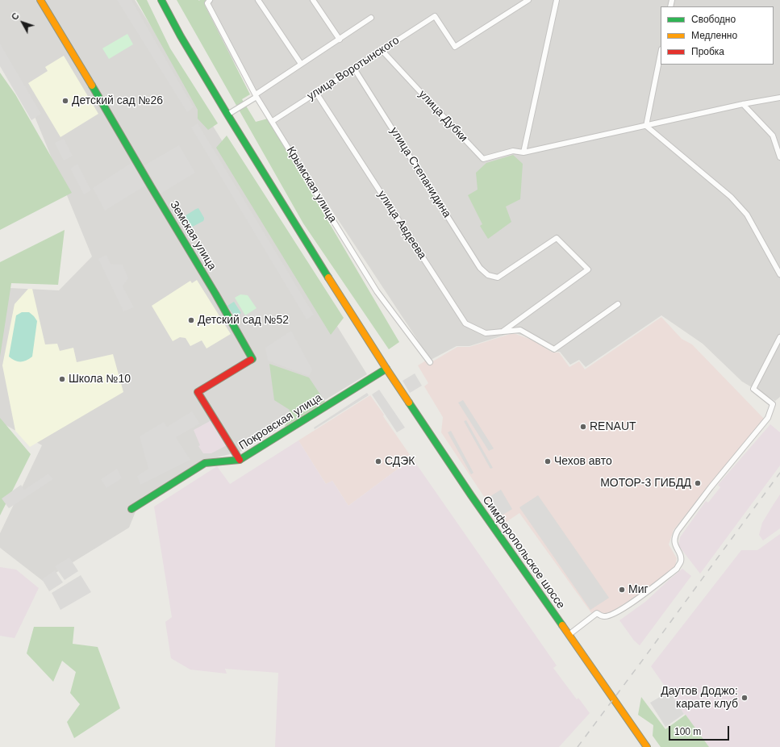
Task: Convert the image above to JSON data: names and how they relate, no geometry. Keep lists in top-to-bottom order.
{
  "streets": {
    "main road": ["Земская улица", "Покровская улица", "Симферопольское шоссе"],
    "street": [
      "улица Воротынского",
      "улица Дубки",
      "улица Степанидина",
      "Крымская улица",
      "улица Авдеева"
    ]
  },
  "crossings": [
    ["улица Воротынского", "улица Дубки"],
    ["улица Воротынского", "улица Степанидина"],
    ["улица Воротынского", "Крымская улица"],
    ["улица Воротынского", "улица Авдеева"],
    ["улица Степанидина", "улица Авдеева"],
    ["Земская улица", "Покровская улица"],
    ["Покровская улица", "Симферопольское шоссе"]
  ],
  "places": [
    "Детский сад №26",
    "Детский сад №52",
    "Школа №10",
    "RENAUT",
    "СДЭК",
    "Чехов авто",
    "МОТОР-3 ГИБДД",
    "Миг",
    "Даутов Доджо: карате клуб"
  ],
  "legend": ["Свободно", "Медленно", "Пробка"],
  "scale_bar": "100 m",
  "north": "top left"
}
